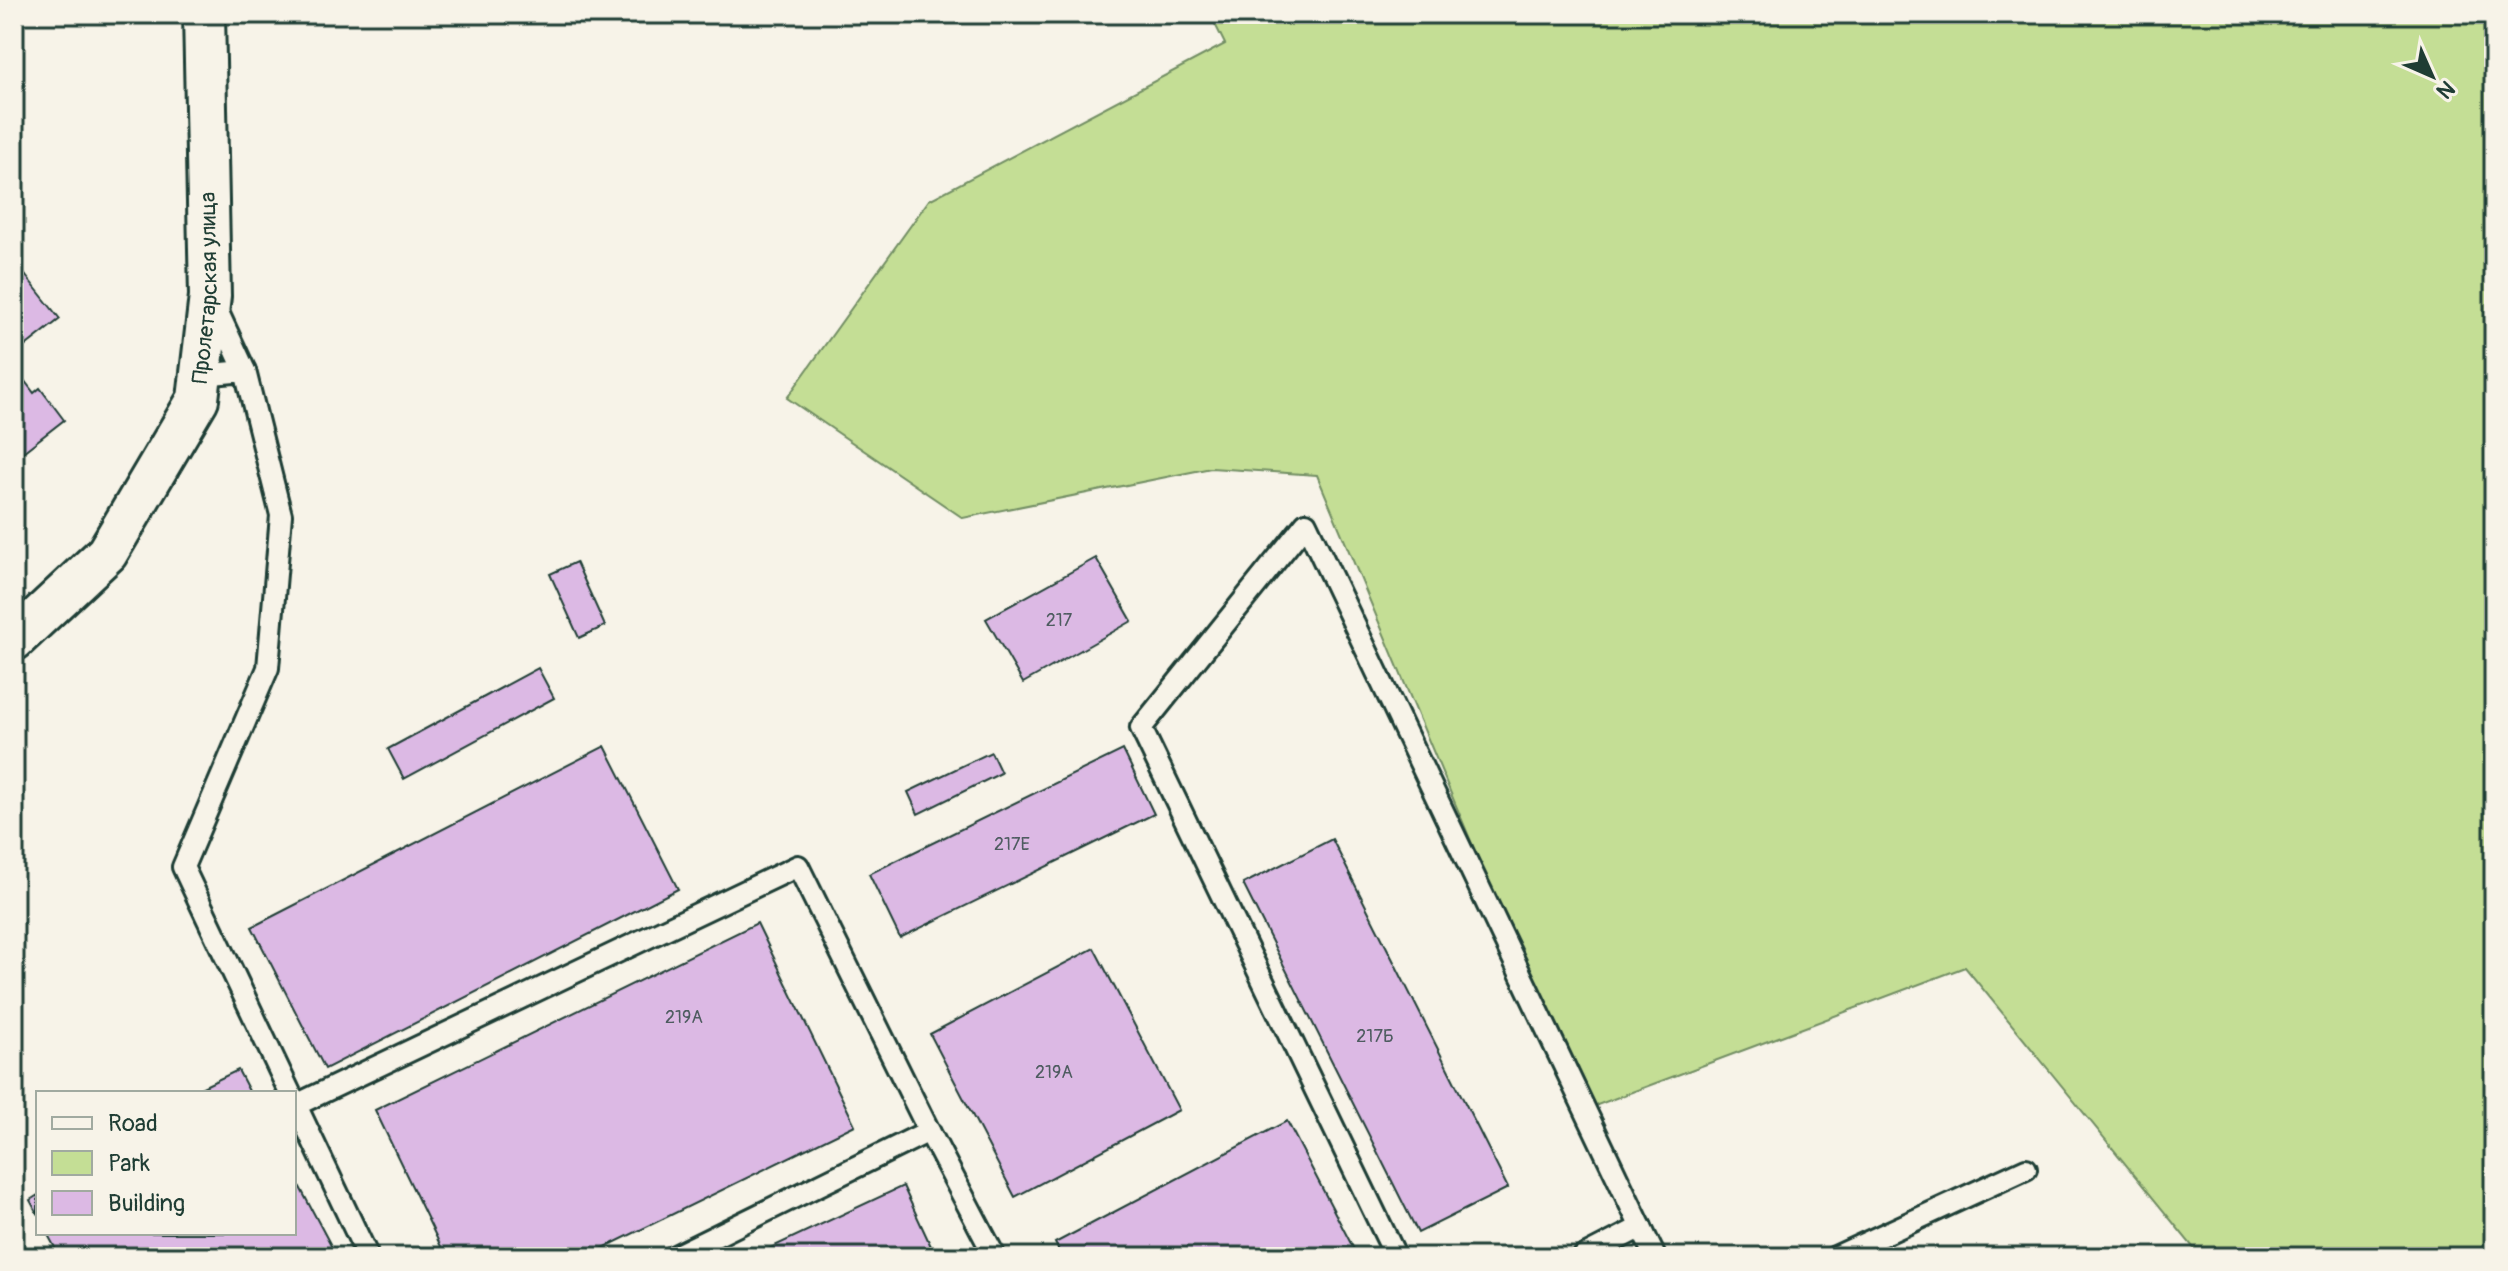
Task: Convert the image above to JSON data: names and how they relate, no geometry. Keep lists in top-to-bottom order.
{
  "streets": {
    "street": ["Пролетарская улица"]
  },
  "house_numbers": [
    "217",
    "217Е",
    "219А",
    "217Б",
    "219А"
  ],
  "legend": ["Road", "Park", "Building"],
  "north": "bottom right"
}
